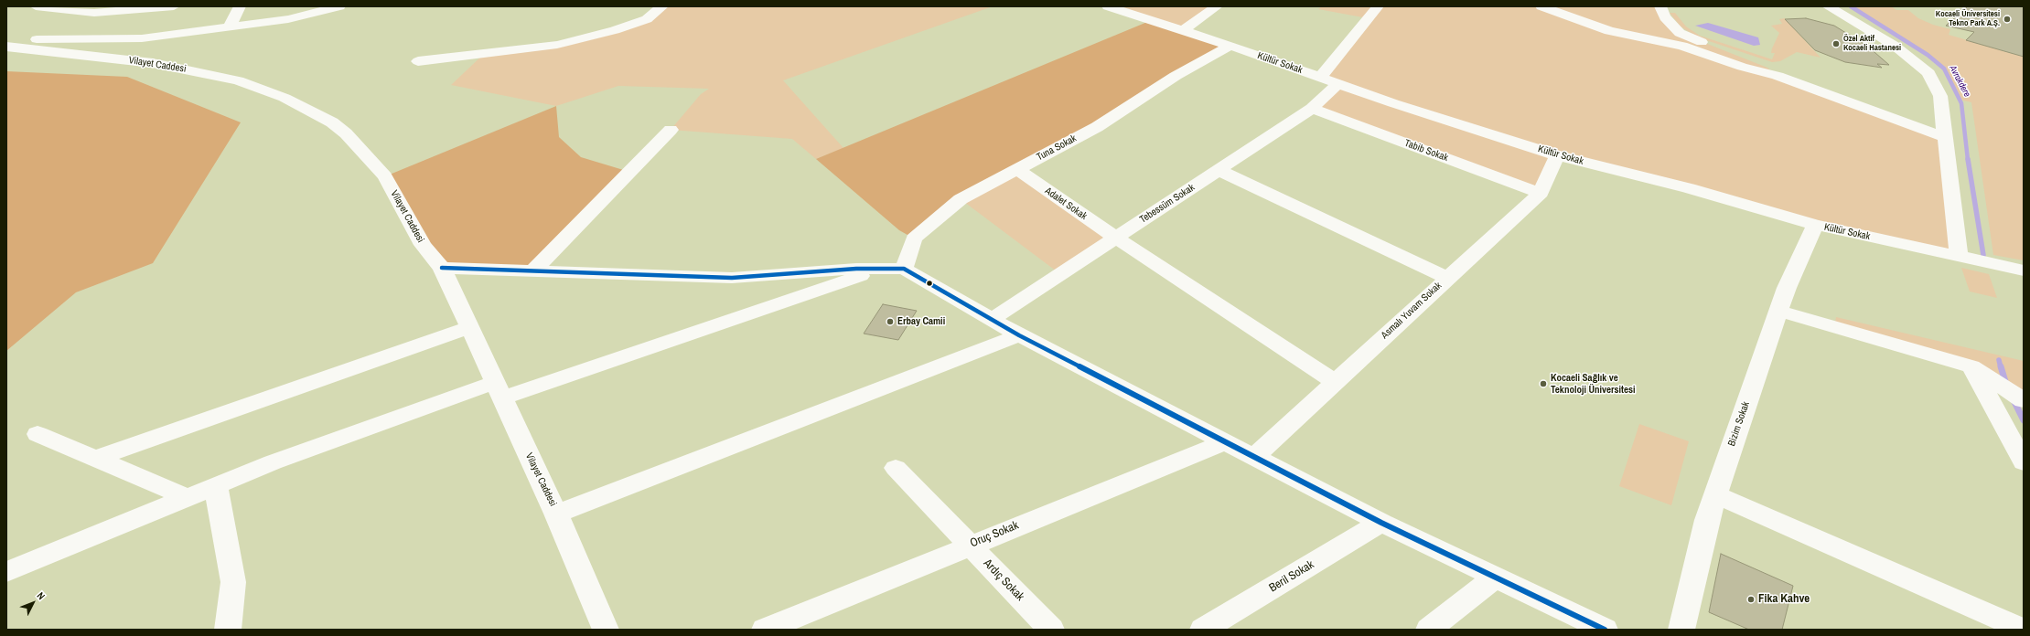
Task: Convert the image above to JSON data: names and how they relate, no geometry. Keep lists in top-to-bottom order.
{
  "streets": {
    "street": [
      "Kültür Sokak",
      "Vilayet Caddesi",
      "Tuna Sokak",
      "Tabib Sokak",
      "Adalet Sokak",
      "Tebessüm Sokak",
      "Asmalı Yuvam Sokak",
      "Bizim Sokak",
      "Oruç Sokak",
      "Beril Sokak",
      "Ardıç Sokak"
    ]
  },
  "crossings": [
    ["Kültür Sokak", "Tuna Sokak"],
    ["Kültür Sokak", "Tebessüm Sokak"],
    ["Kültür Sokak", "Asmalı Yuvam Sokak"],
    ["Kültür Sokak", "Bizim Sokak"],
    ["Tuna Sokak", "Adalet Sokak"],
    ["Tabib Sokak", "Tebessüm Sokak"],
    ["Tabib Sokak", "Asmalı Yuvam Sokak"],
    ["Adalet Sokak", "Tebessüm Sokak"],
    ["Adalet Sokak", "Asmalı Yuvam Sokak"],
    ["Oruç Sokak", "Ardıç Sokak"]
  ],
  "water": ["Avrakdere"],
  "places": [
    "Kocaeli Üniversitesi Tekno Park A.Ş.",
    "Özel Aktif Kocaeli Hastanesi",
    "Erbay Camii",
    "Kocaeli Sağlık ve Teknoloji Üniversitesi",
    "Fika Kahve"
  ],
  "north": "top right"
}
